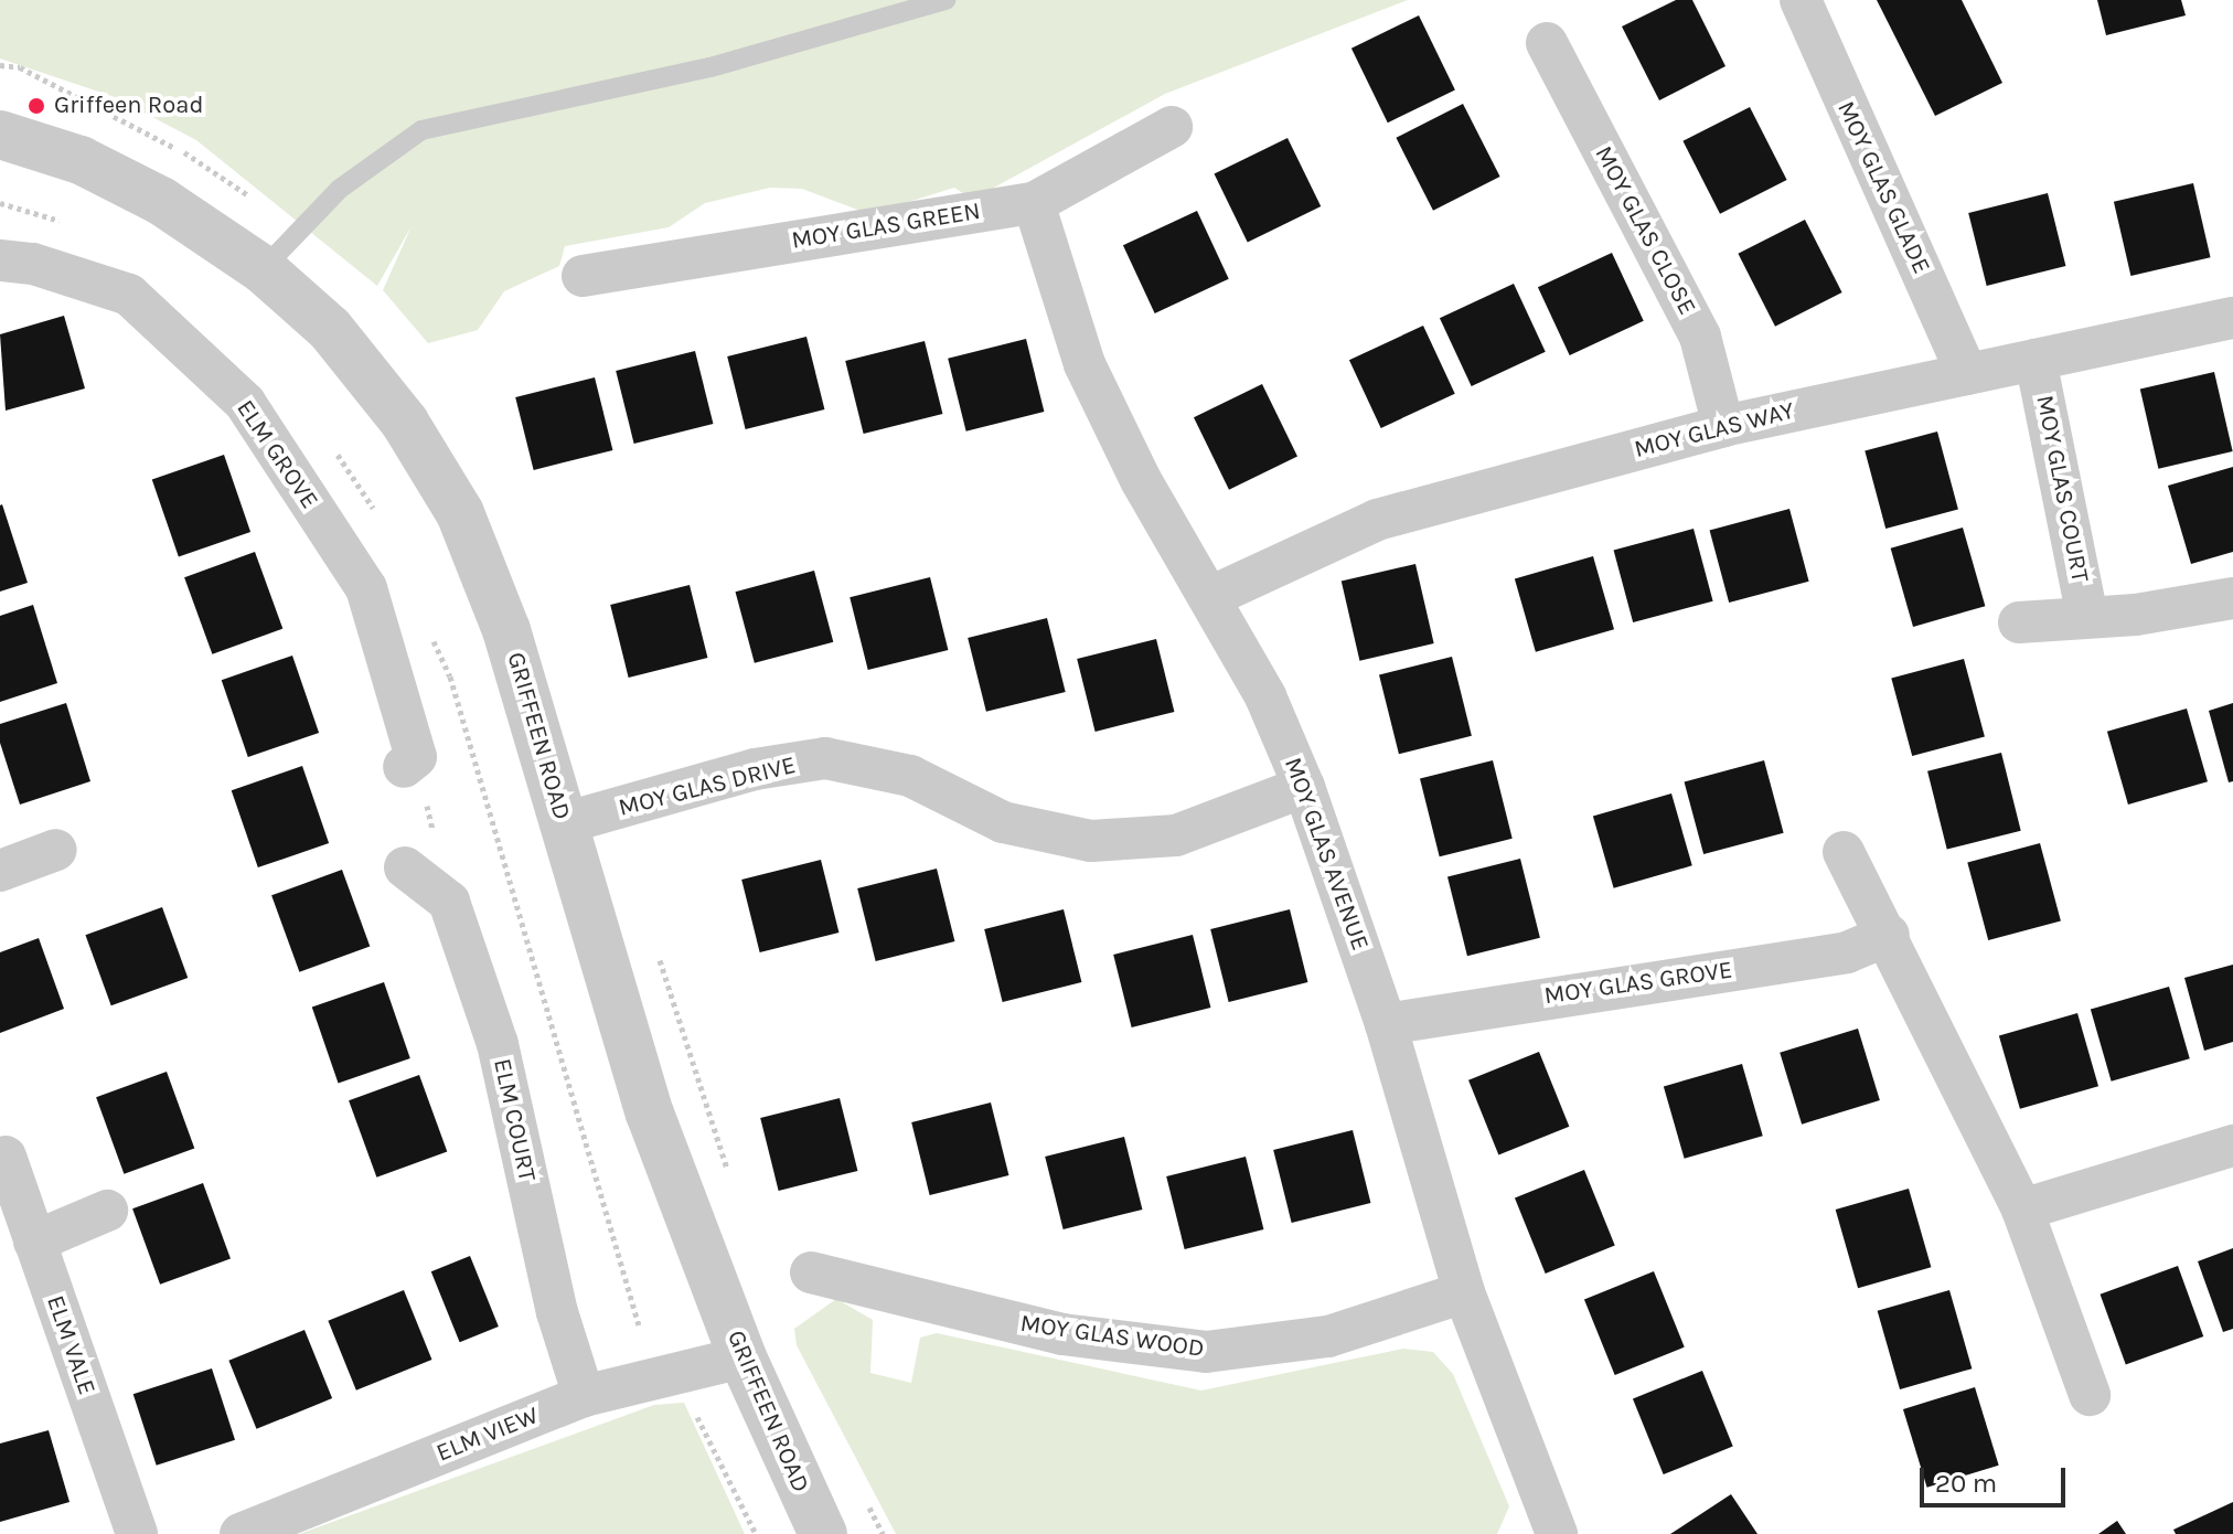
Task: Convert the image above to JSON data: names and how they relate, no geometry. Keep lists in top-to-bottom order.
{
  "streets": {
    "street": [
      "MOY GLAS GLADE",
      "MOY GLAS GREEN",
      "MOY GLAS CLOSE",
      "MOY GLAS WAY",
      "ELM GROVE",
      "MOY GLAS COURT",
      "GRIFFEEN ROAD",
      "MOY GLAS DRIVE",
      "MOY GLAS AVENUE",
      "MOY GLAS GROVE",
      "ELM COURT",
      "MOY GLAS WOOD",
      "ELM VALE",
      "ELM VIEW"
    ]
  },
  "crossings": [
    ["MOY GLAS GLADE", "MOY GLAS WAY"],
    ["MOY GLAS GREEN", "MOY GLAS AVENUE"],
    ["MOY GLAS CLOSE", "MOY GLAS WAY"],
    ["MOY GLAS WAY", "MOY GLAS COURT"],
    ["MOY GLAS WAY", "MOY GLAS AVENUE"],
    ["GRIFFEEN ROAD", "MOY GLAS DRIVE"],
    ["GRIFFEEN ROAD", "ELM VIEW"],
    ["MOY GLAS DRIVE", "MOY GLAS AVENUE"],
    ["MOY GLAS AVENUE", "MOY GLAS GROVE"],
    ["MOY GLAS AVENUE", "MOY GLAS WOOD"],
    ["ELM COURT", "ELM VIEW"]
  ],
  "places": ["Griffeen Road"],
  "scale_bar": "20 m"
}
